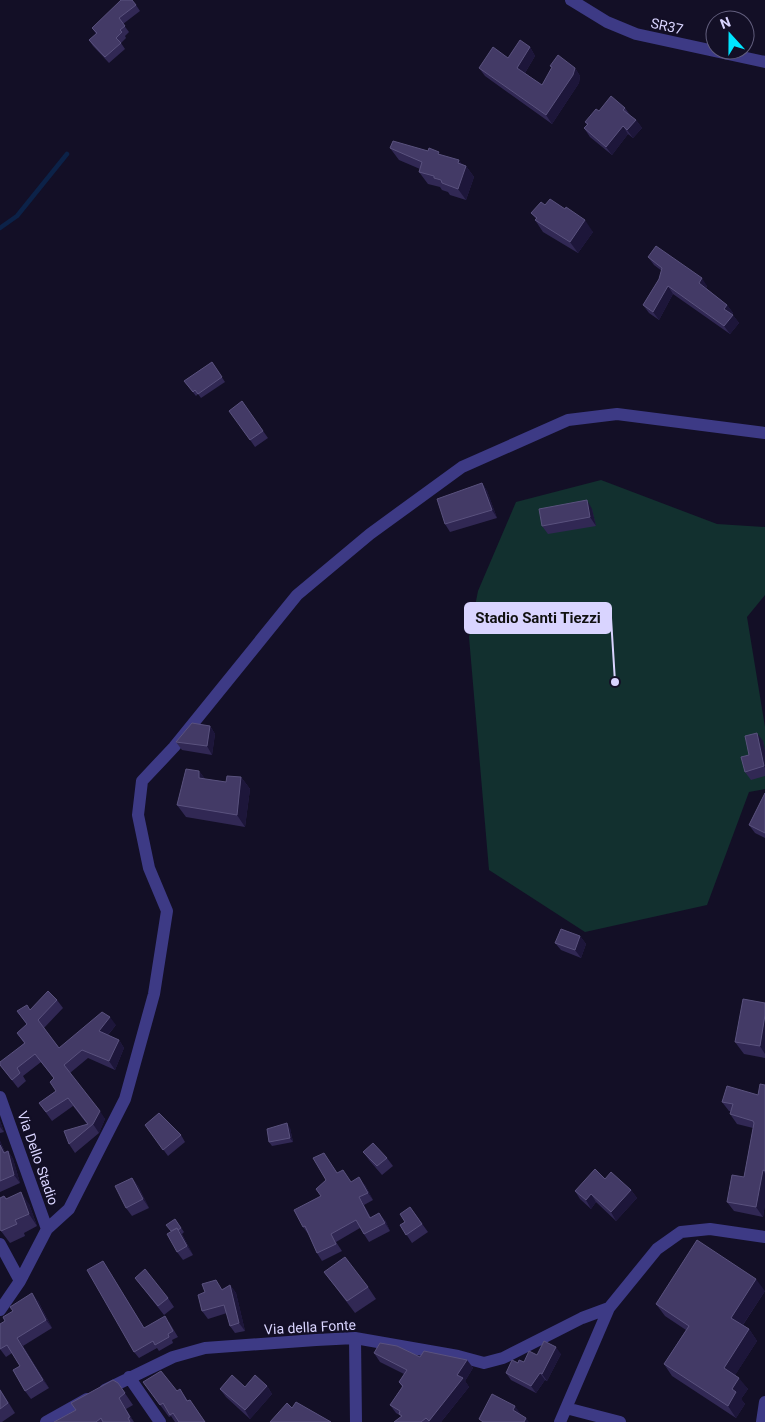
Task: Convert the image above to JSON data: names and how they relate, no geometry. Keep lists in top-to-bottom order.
{
  "streets": {
    "street": ["SR37", "Via Dello Stadio", "Via della Fonte"]
  },
  "places": ["Stadio Santi Tiezzi"],
  "north": "top"
}
